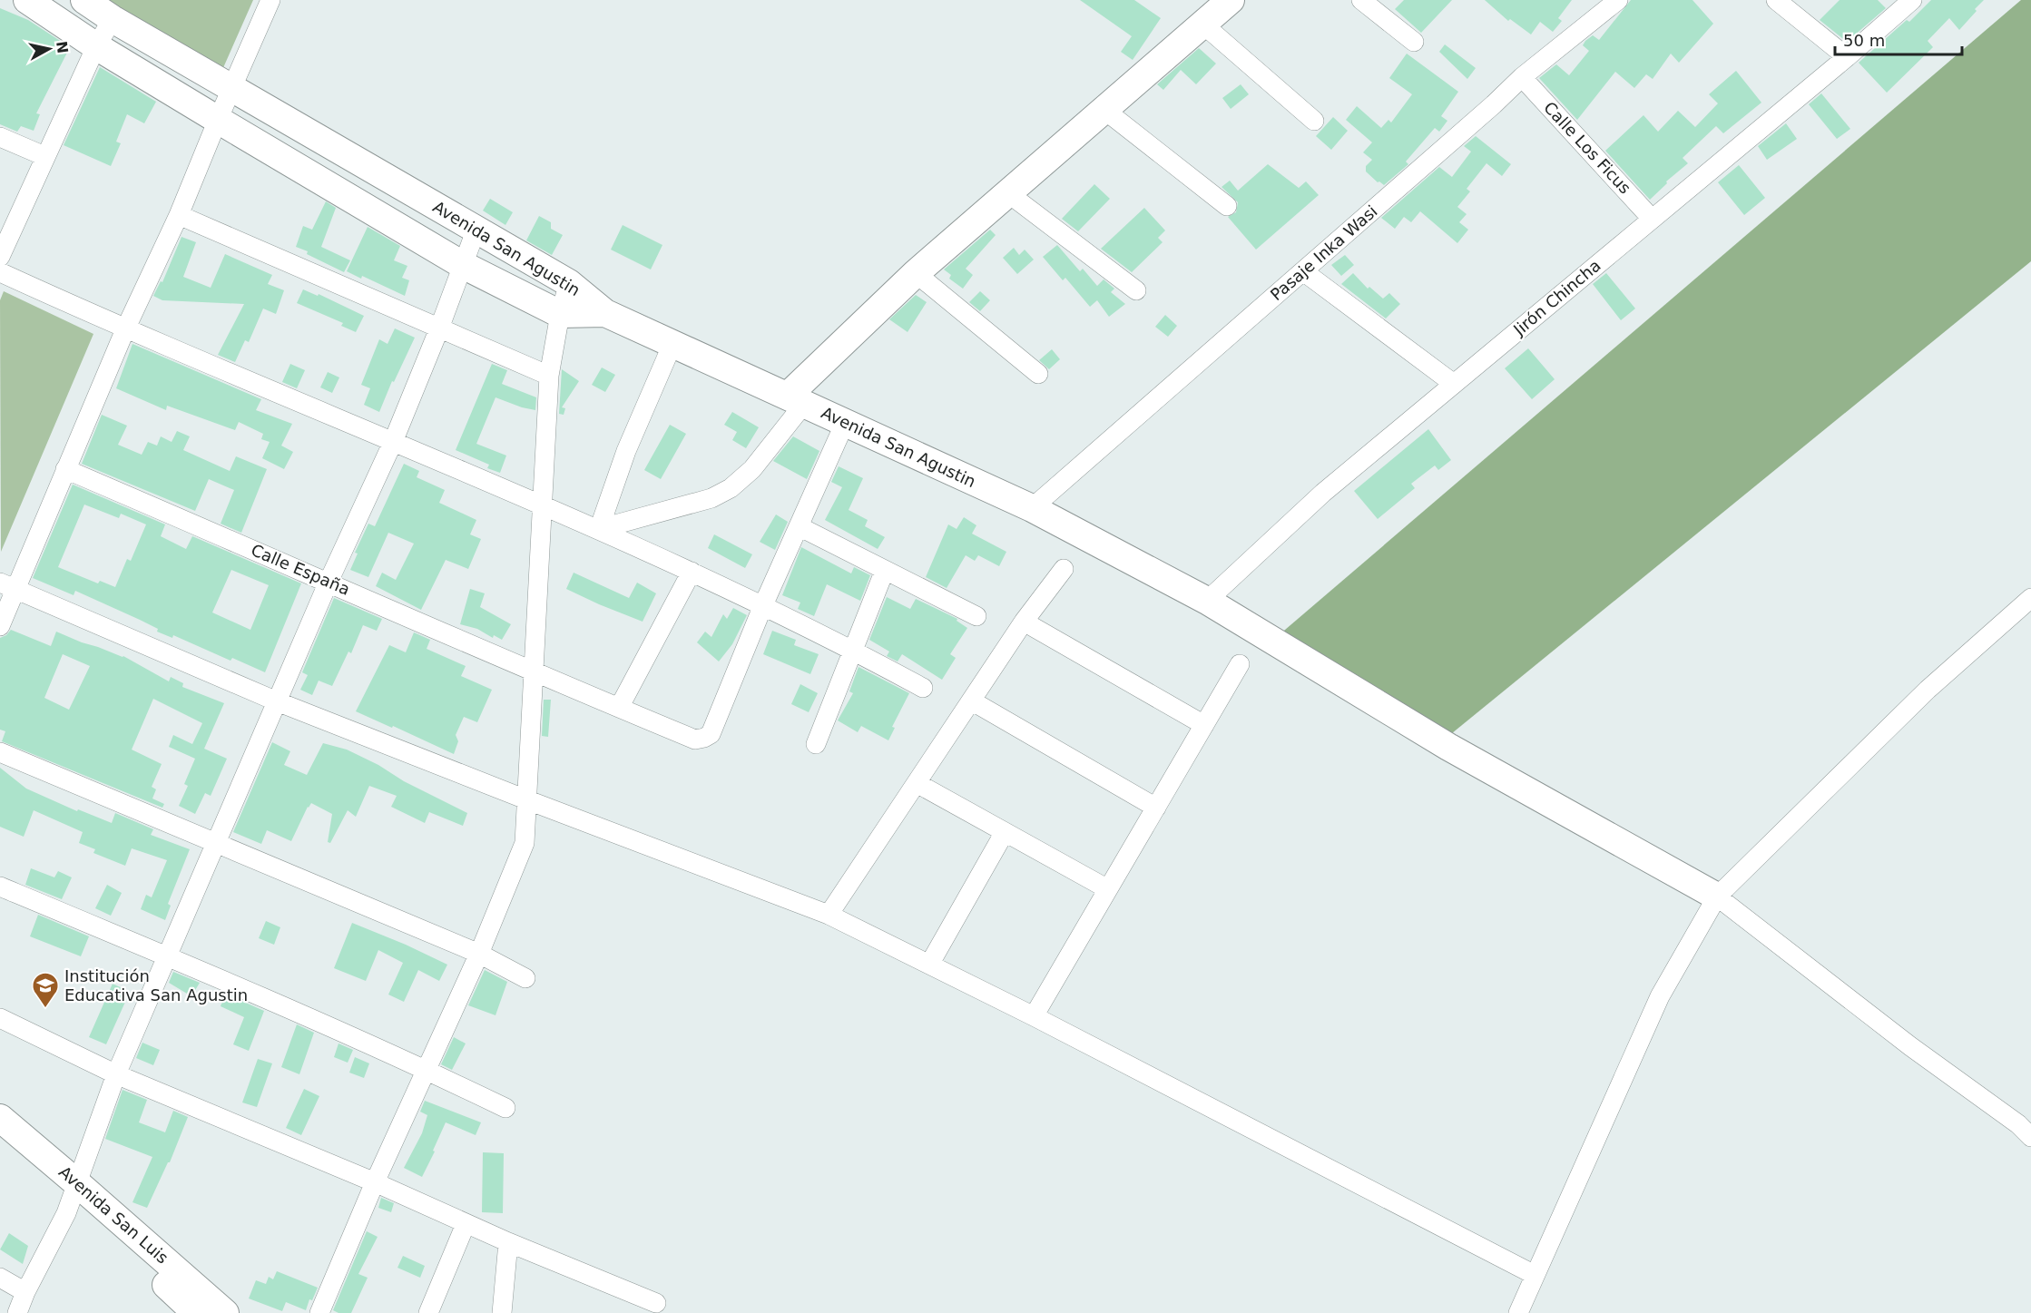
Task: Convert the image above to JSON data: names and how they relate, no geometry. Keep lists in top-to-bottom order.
{
  "streets": {
    "street": [
      "Calle Los Ficus",
      "Avenida San Agustin",
      "Pasaje Inka Wasi",
      "Jirón Chincha",
      "Calle España",
      "Avenida San Luis"
    ]
  },
  "crossings": [
    ["Calle Los Ficus", "Pasaje Inka Wasi"],
    ["Calle Los Ficus", "Jirón Chincha"],
    ["Avenida San Agustin", "Pasaje Inka Wasi"],
    ["Avenida San Agustin", "Jirón Chincha"],
    ["Avenida San Agustin", "Calle España"]
  ],
  "places": {
    "school or university": ["Institución Educativa San Agustin"]
  },
  "scale_bar": "50 m",
  "north": "right"
}
